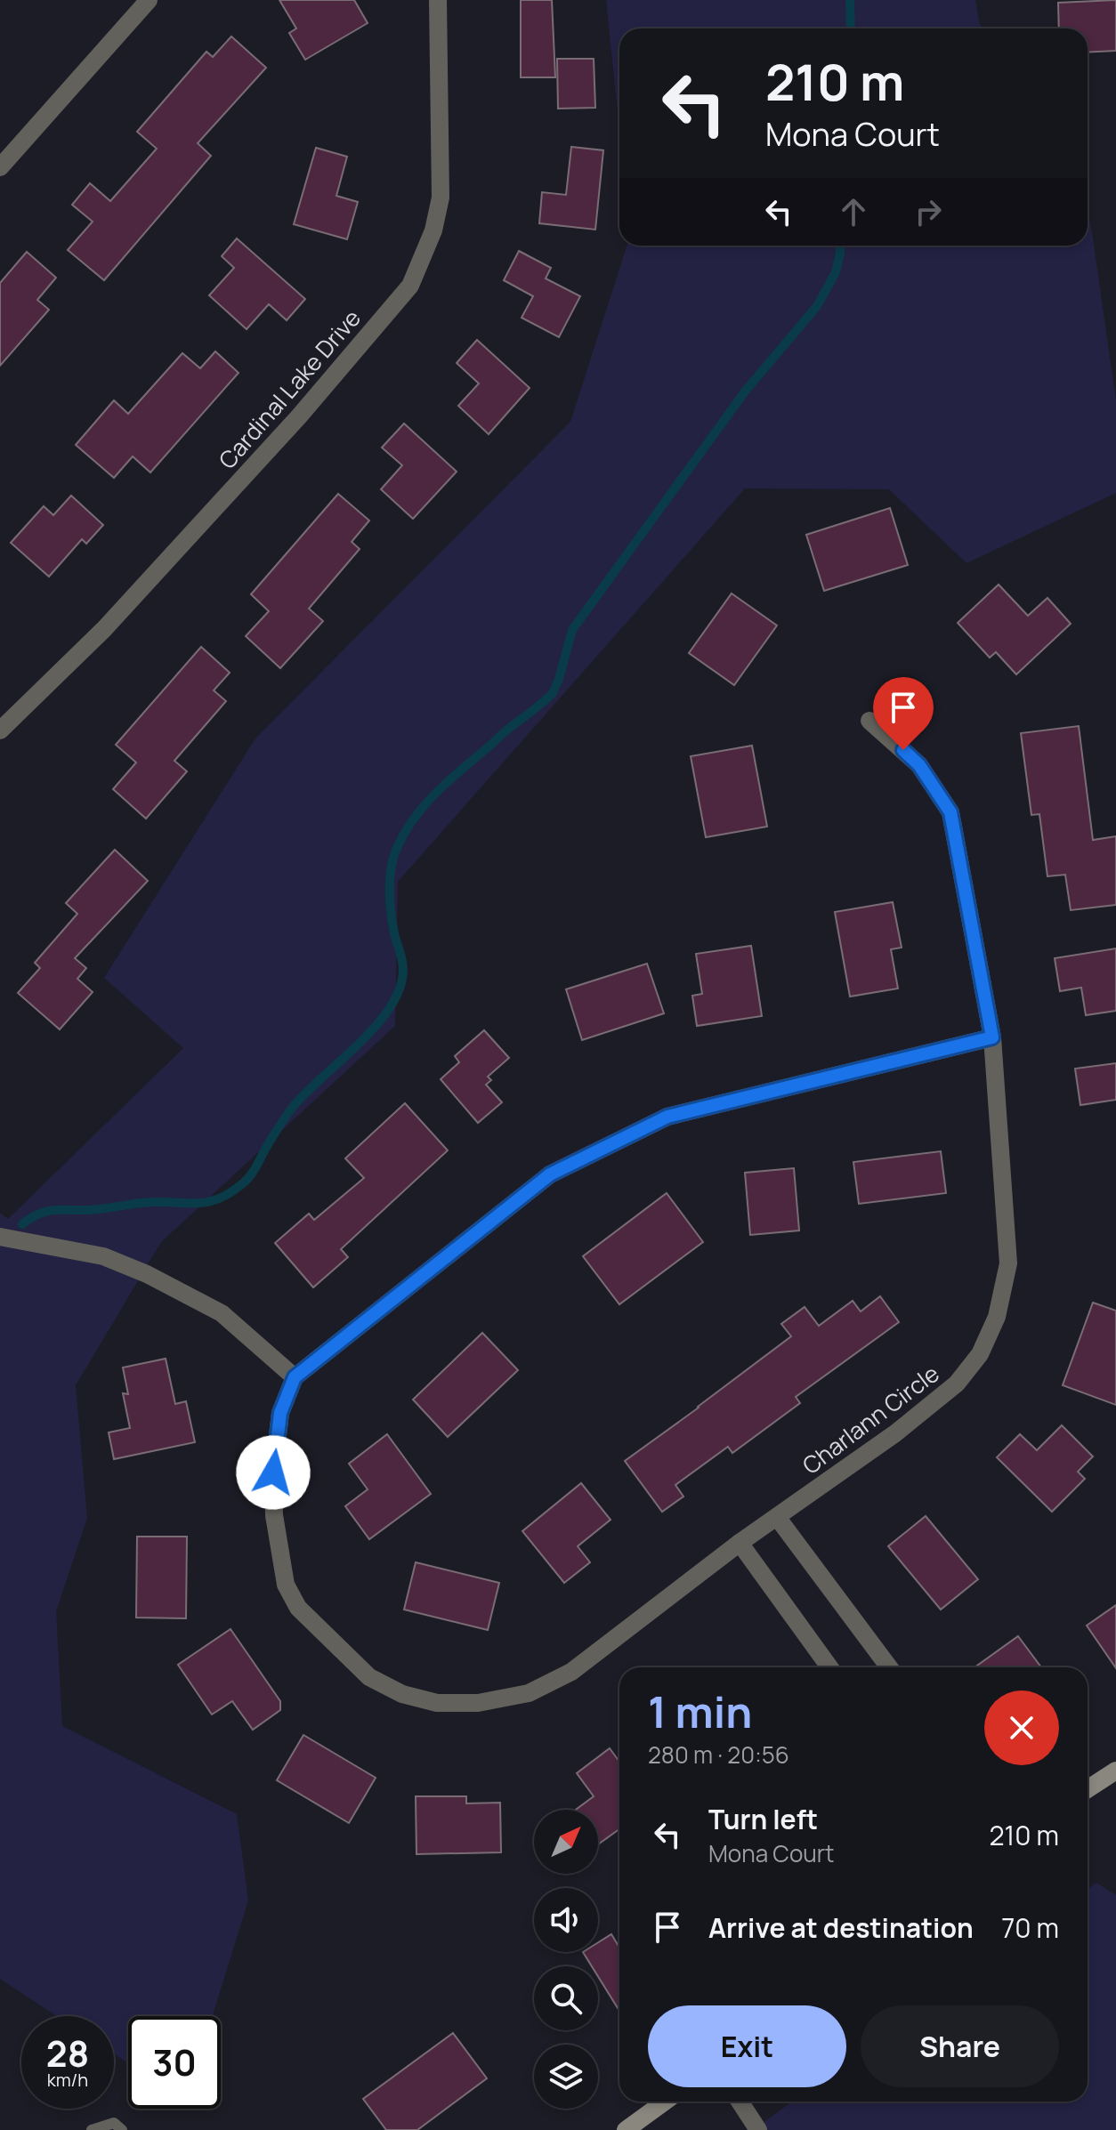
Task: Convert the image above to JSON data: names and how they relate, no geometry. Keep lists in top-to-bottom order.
{
  "streets": {
    "street": ["Cardinal Lake Drive", "Charlann Circle"]
  },
  "north": "top right",
  "page": {
    "turn": ["210 m", "Mona Court"],
    "heading": ["1 min", "280 m · 20:56"],
    "list": [
      {
        "name": "Turn left",
        "note": "Mona Court",
        "value": "210 m"
      },
      {
        "name": "Arrive at destination",
        "value": "70 m"
      }
    ],
    "buttons": ["Exit", "Share"],
    "speed": "28 km/h",
    "limit": "30"
  }
}
